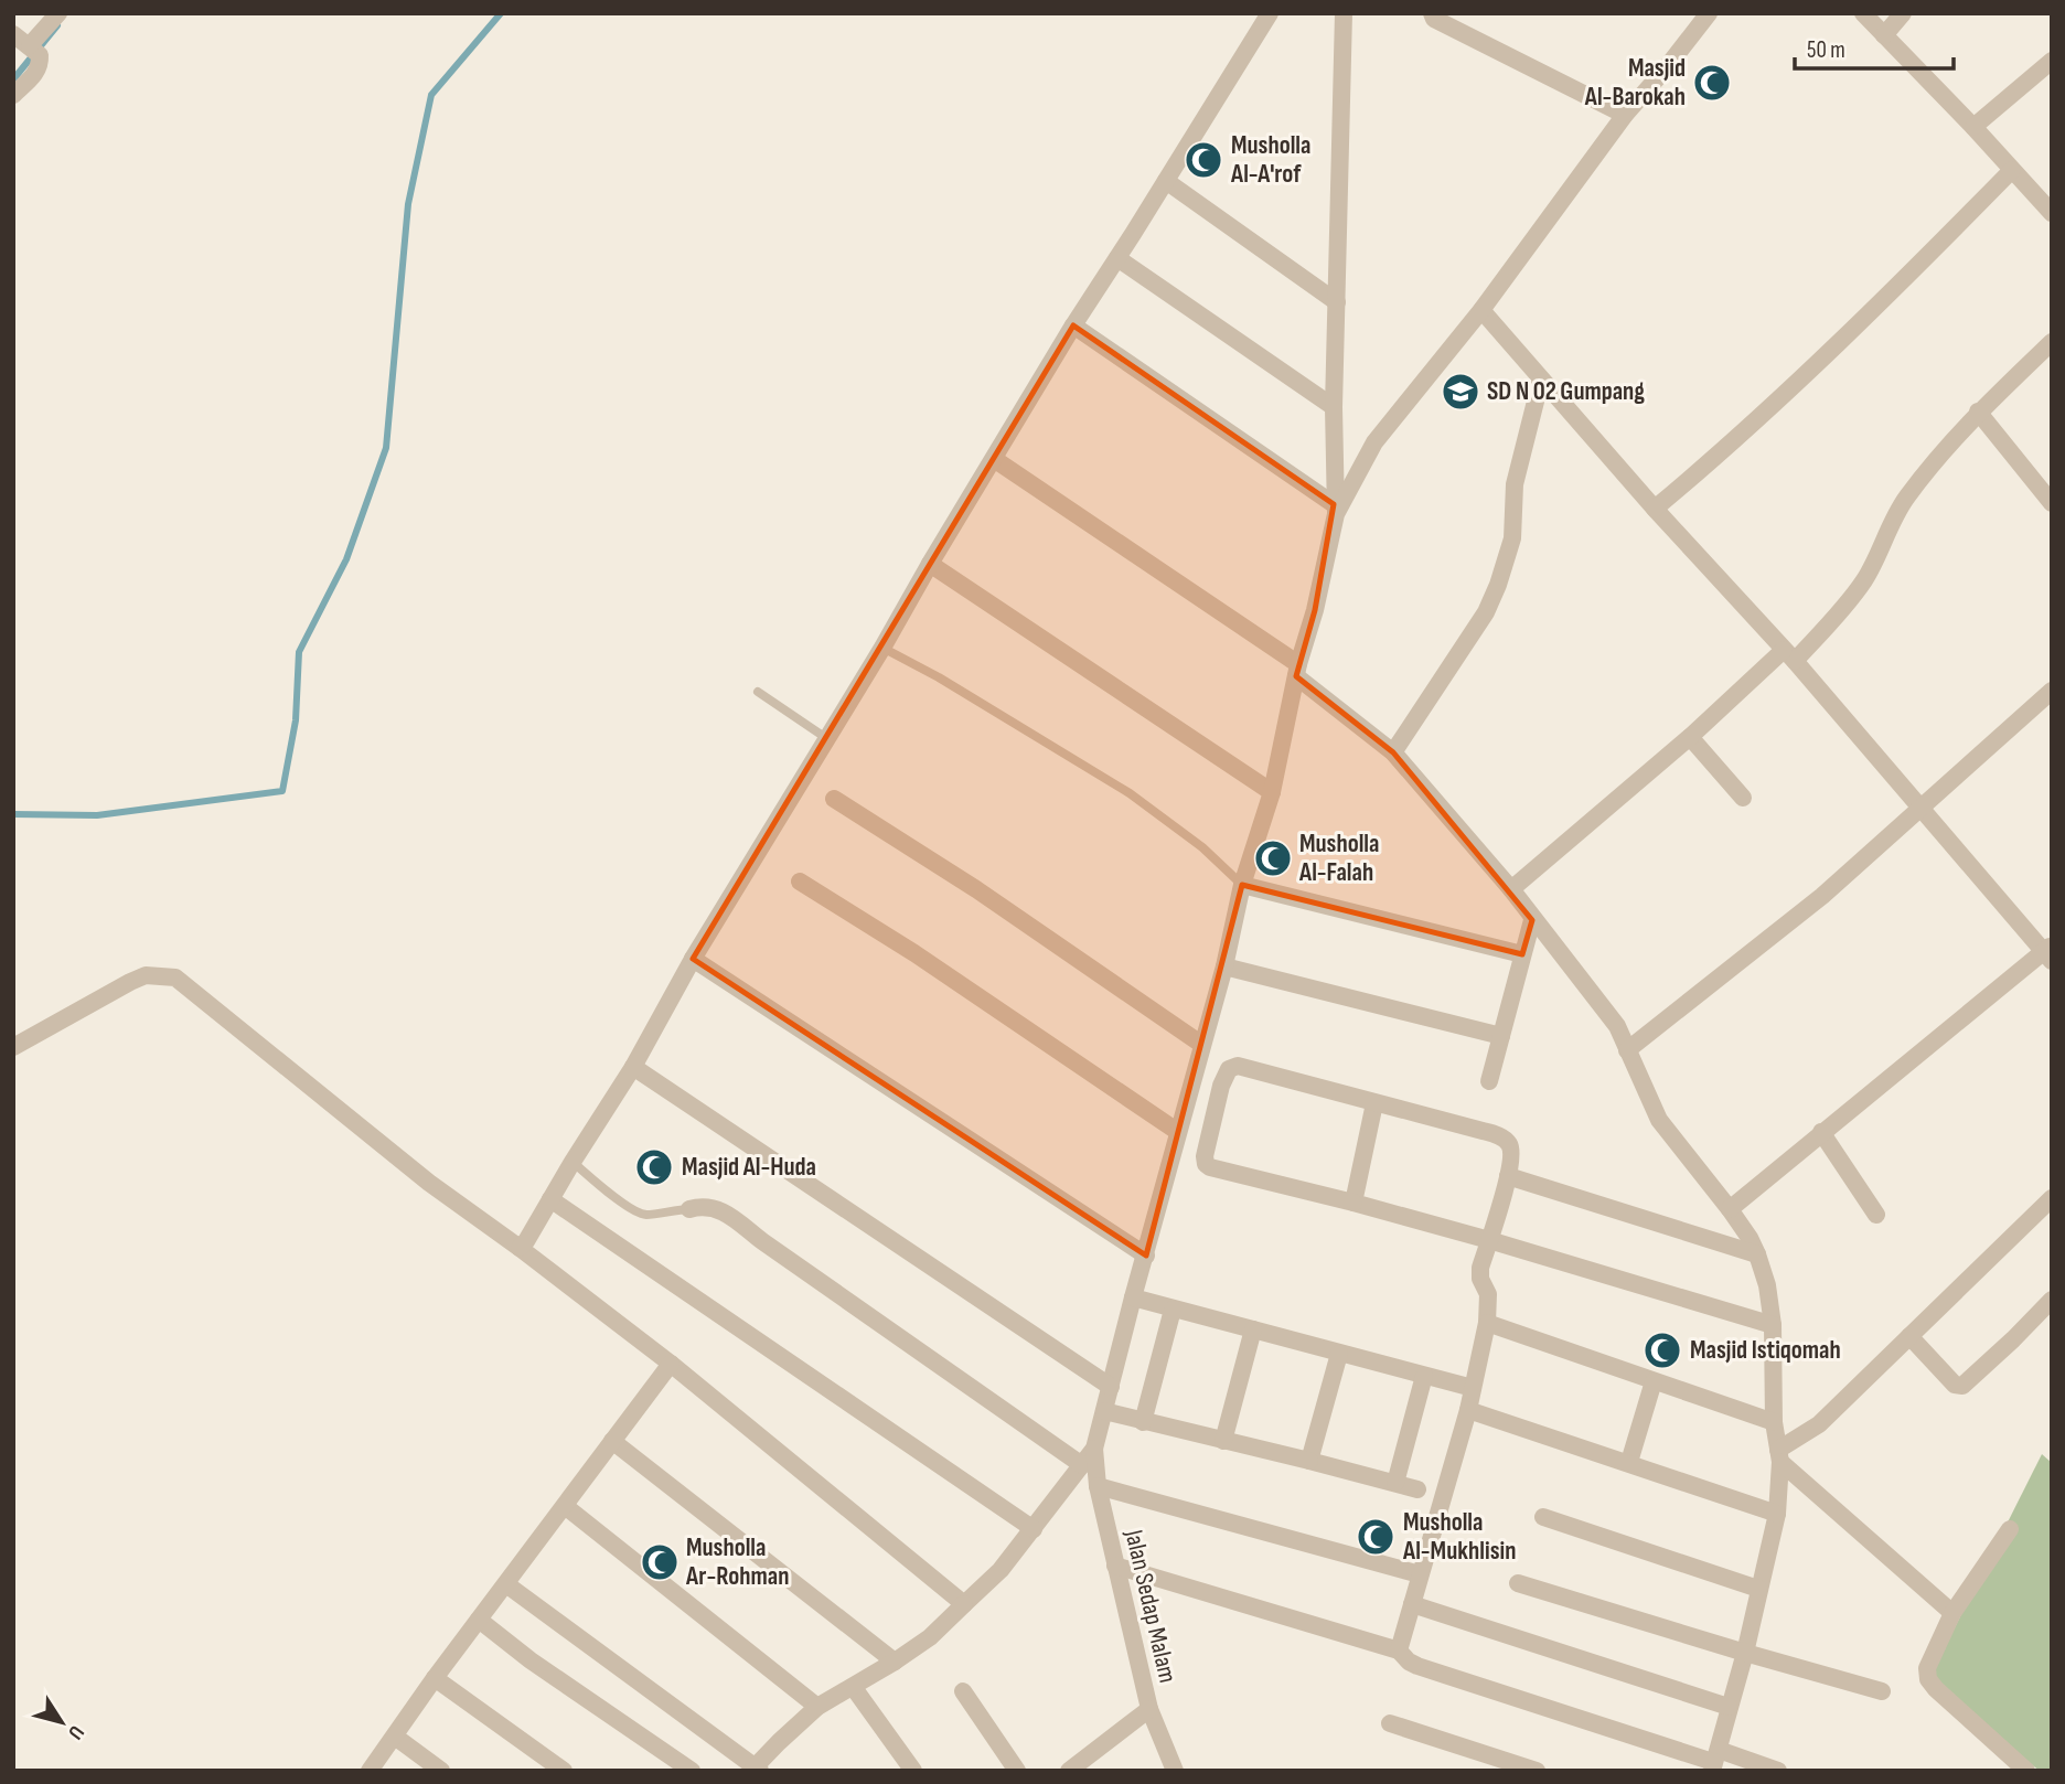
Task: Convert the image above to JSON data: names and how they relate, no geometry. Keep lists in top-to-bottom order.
{
  "streets": {
    "street": ["Jalan Sedap Malam"]
  },
  "places": {
    "mosque": [
      "Masjid Al-Barokah",
      "Musholla Al-A'rof",
      "Musholla Al-Falah",
      "Masjid Al-Huda",
      "Masjid Istiqomah",
      "Musholla Al-Mukhlisin",
      "Musholla Ar-Rohman"
    ],
    "school or university": ["SD N 02 Gumpang"]
  },
  "scale_bar": "50 m",
  "north": "bottom right"
}
